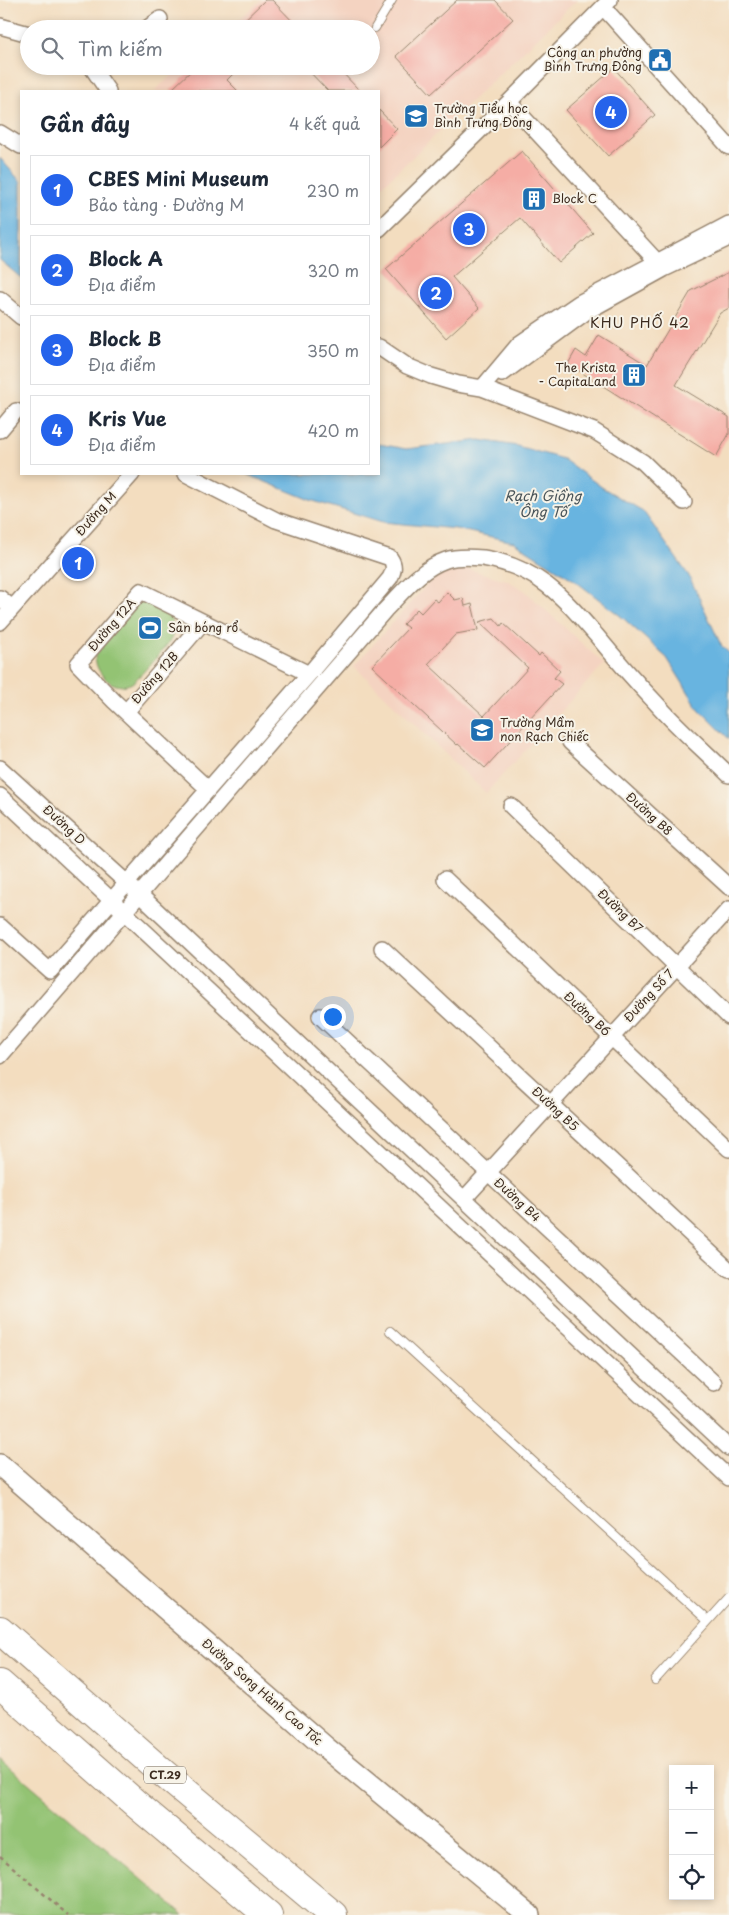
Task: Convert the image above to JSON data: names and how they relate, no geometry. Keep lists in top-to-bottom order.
{
  "streets": {
    "highway": ["CT.29"],
    "main road": ["Đường Song Hành Cao Tốc"],
    "street": [
      "Đường M",
      "Đường 12A",
      "Đường 12B",
      "Đường B8",
      "Đường D",
      "Đường B7",
      "Đường Số 7",
      "Đường B6",
      "Đường B5",
      "Đường B4"
    ]
  },
  "crossings": [
    ["Đường 12A", "Đường 12B"],
    ["Đường D", "Đường Số 7"],
    ["Đường B7", "Đường Số 7"],
    ["Đường Số 7", "Đường B6"],
    ["Đường Số 7", "Đường B5"],
    ["Đường Số 7", "Đường B4"]
  ],
  "districts": ["KHU PHỐ 42"],
  "water": ["Rạch Giồng Ông Tố"],
  "places": {
    "public building": ["Công an phường Bình Trưng Đông"],
    "school or university": ["Trường Tiểu học Bình Trưng Đông", "Trường Mầm non Rạch Chiếc"],
    "building": ["Block C", "The Krista - CapitaLand"],
    "sports": ["Sân bóng rổ"]
  },
  "page": {
    "search": "Tìm kiếm",
    "heading": ["Gần đây", "4 kết quả"],
    "pins": [
      "4",
      "3",
      "2",
      "1"
    ],
    "list": [
      {
        "mark": "1",
        "name": "CBES Mini Museum",
        "note": "Bảo tàng · Đường M",
        "value": "230 m"
      },
      {
        "mark": "2",
        "name": "Block A",
        "note": "Địa điểm",
        "value": "320 m"
      },
      {
        "mark": "3",
        "name": "Block B",
        "note": "Địa điểm",
        "value": "350 m"
      },
      {
        "mark": "4",
        "name": "Kris Vue",
        "note": "Địa điểm",
        "value": "420 m"
      }
    ],
    "map_buttons": ["+", "−"]
  }
}
